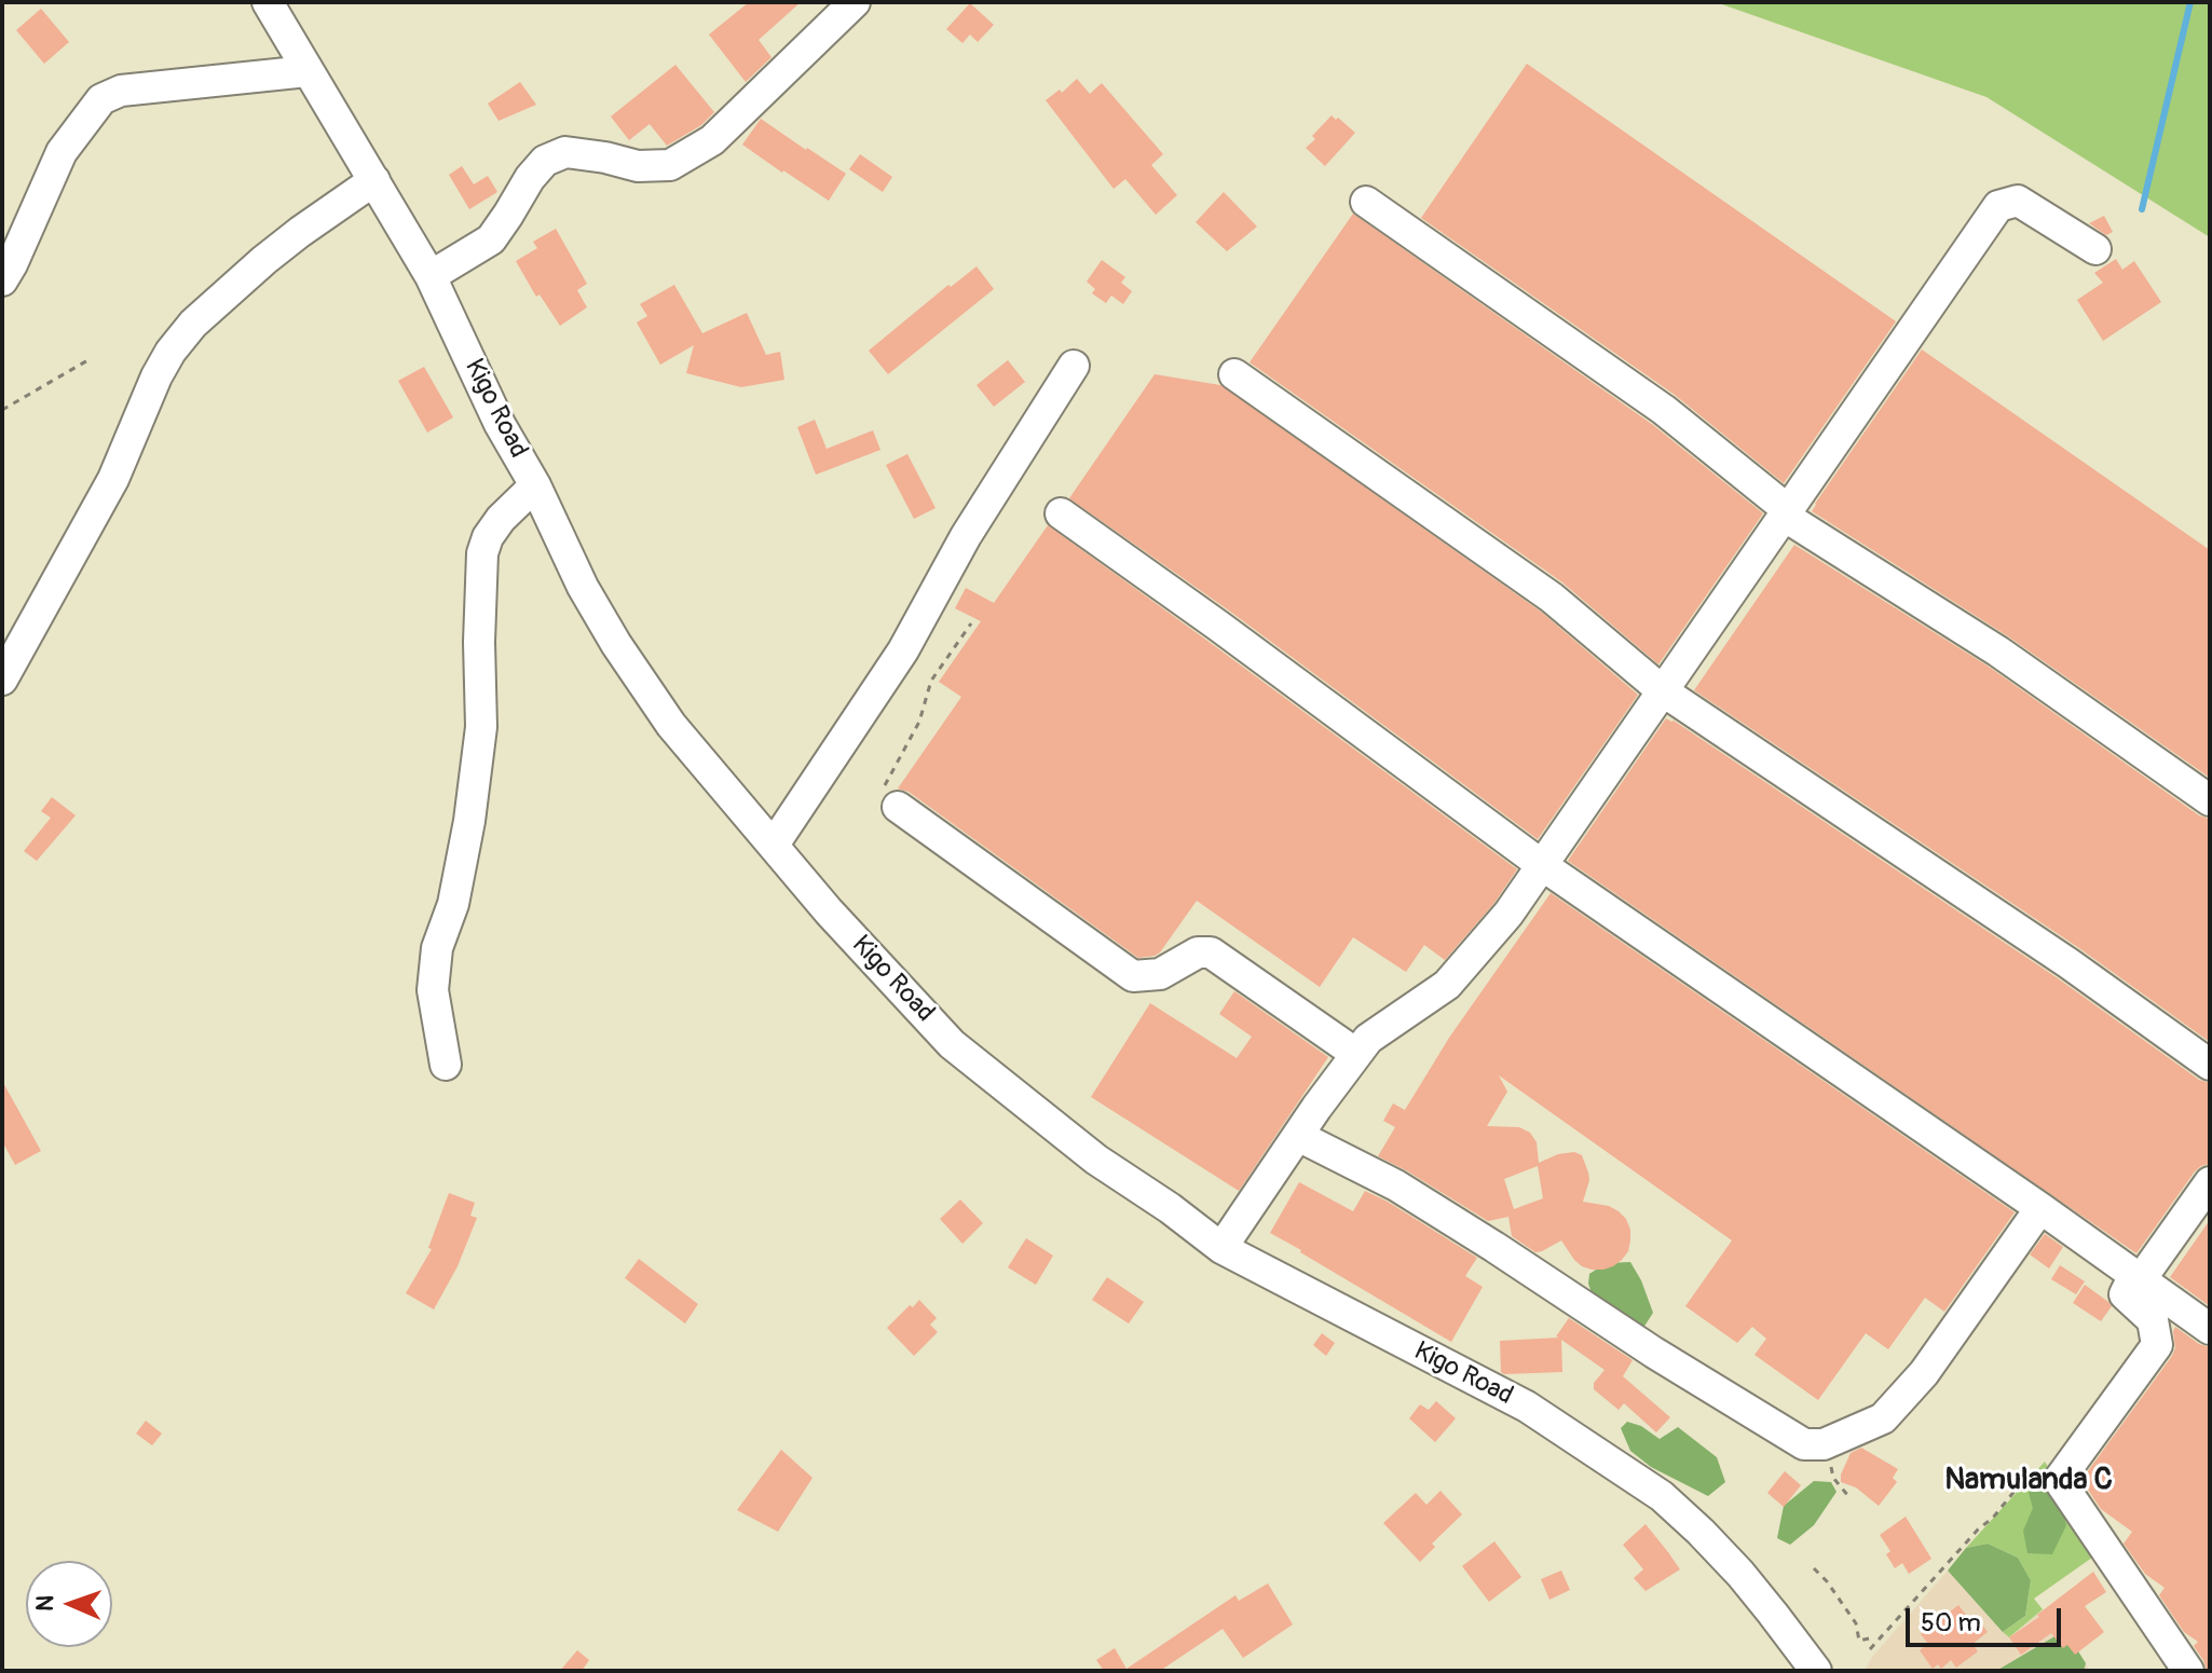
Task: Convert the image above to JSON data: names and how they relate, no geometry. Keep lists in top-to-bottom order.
{
  "streets": {
    "street": ["Kigo Road"]
  },
  "districts": ["Namulanda C"],
  "scale_bar": "50 m",
  "north": "left"
}
